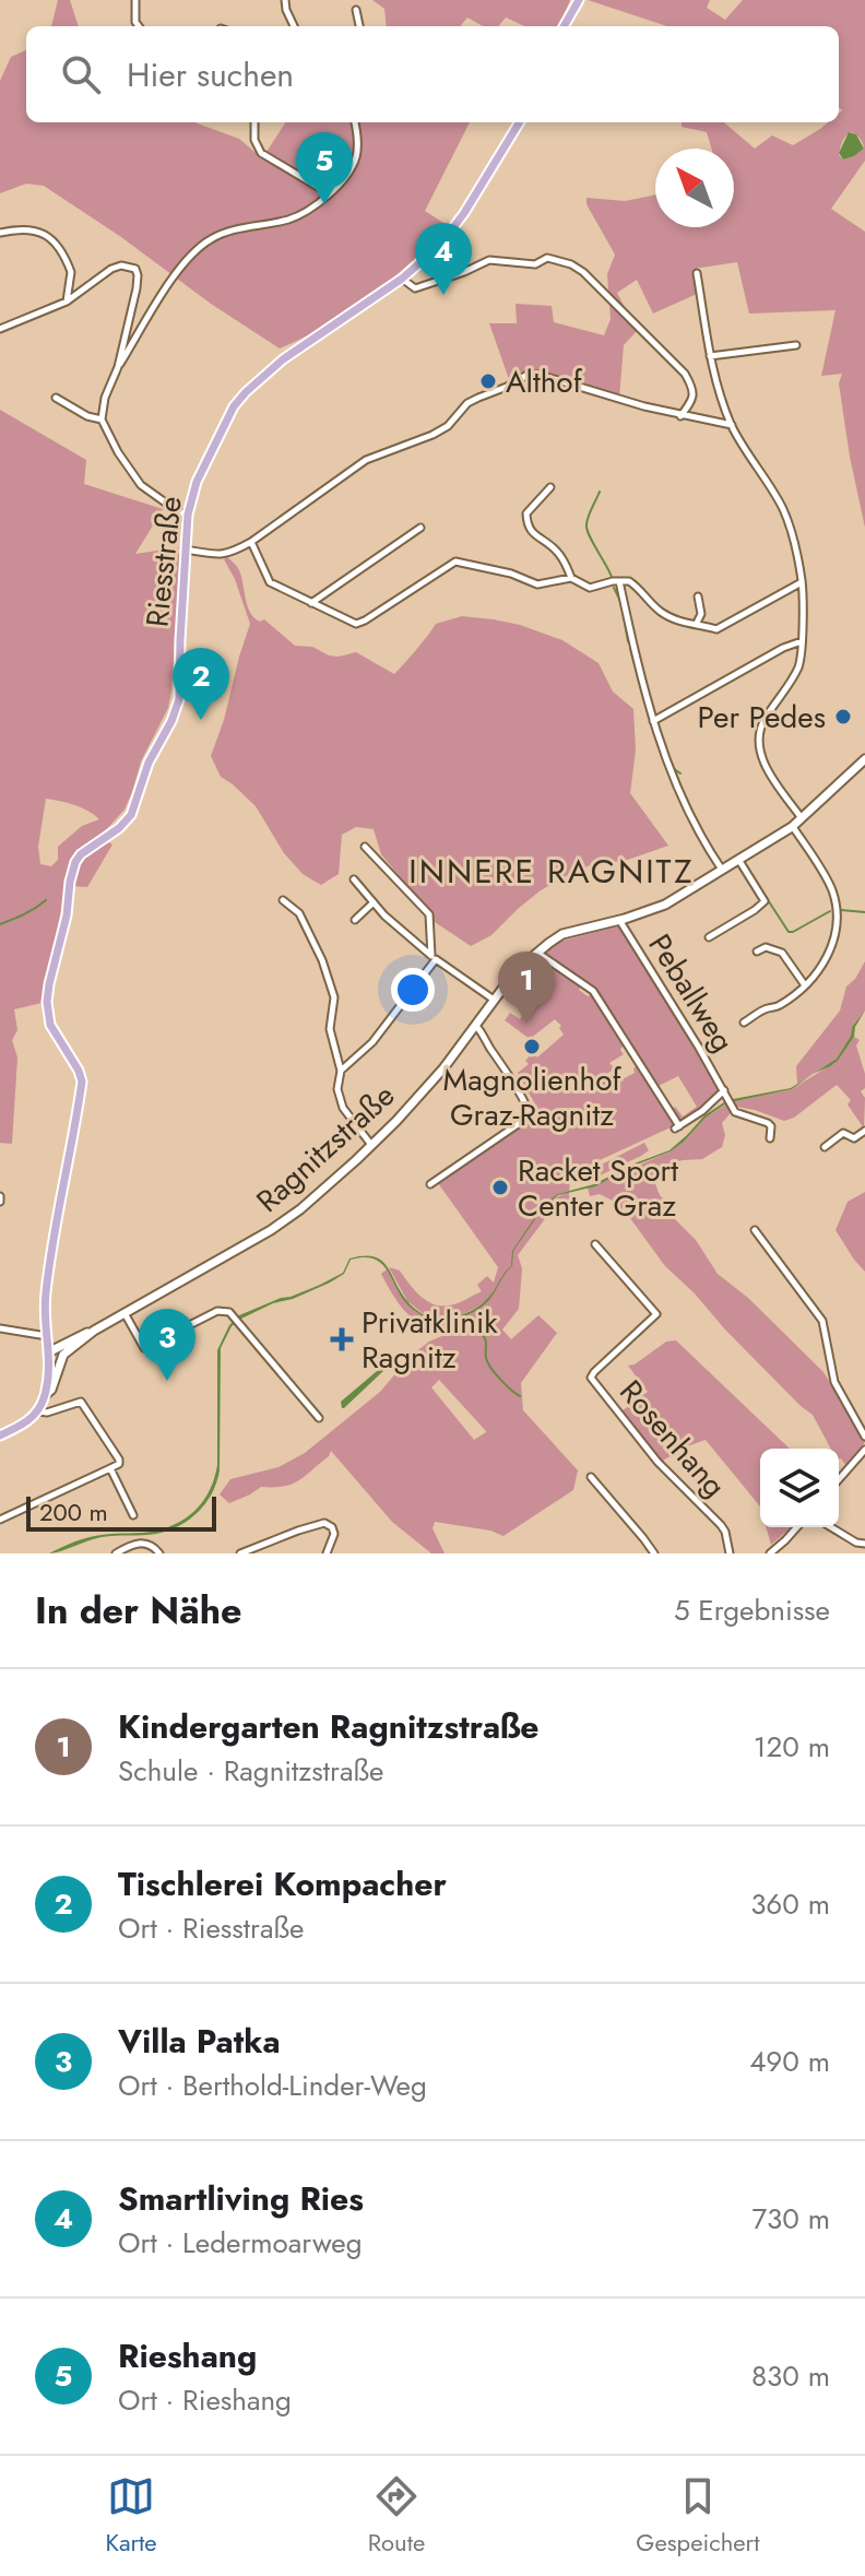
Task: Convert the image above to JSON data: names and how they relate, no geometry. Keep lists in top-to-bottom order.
{
  "streets": {
    "main road": ["Riesstraße", "Ragnitzstraße"],
    "street": ["Peballweg", "Rosenhang"]
  },
  "crossings": [
    ["Riesstraße", "Ragnitzstraße"],
    ["Peballweg", "Ragnitzstraße"]
  ],
  "districts": ["INNERE RAGNITZ"],
  "places": {
    "other": [
      "Althof",
      "Per Pedes",
      "Magnolienhof Graz-Ragnitz",
      "Racket Sport Center Graz"
    ],
    "health": ["Privatklinik Ragnitz"]
  },
  "scale_bar": "200 m",
  "north": "top left",
  "page": {
    "search": "Hier suchen",
    "pins": [
      "5",
      "4",
      "2",
      "1",
      "3"
    ],
    "scale": "200 m",
    "heading": ["In der Nähe", "5 Ergebnisse"],
    "list": [
      {
        "mark": "1",
        "name": "Kindergarten Ragnitzstraße",
        "note": "Schule · Ragnitzstraße",
        "value": "120 m"
      },
      {
        "mark": "2",
        "name": "Tischlerei Kompacher",
        "note": "Ort · Riesstraße",
        "value": "360 m"
      },
      {
        "mark": "3",
        "name": "Villa Patka",
        "note": "Ort · Berthold-Linder-Weg",
        "value": "490 m"
      },
      {
        "mark": "4",
        "name": "Smartliving Ries",
        "note": "Ort · Ledermoarweg",
        "value": "730 m"
      },
      {
        "mark": "5",
        "name": "Rieshang",
        "note": "Ort · Rieshang",
        "value": "830 m"
      }
    ],
    "nav": ["Karte", "Route", "Gespeichert"]
  }
}
